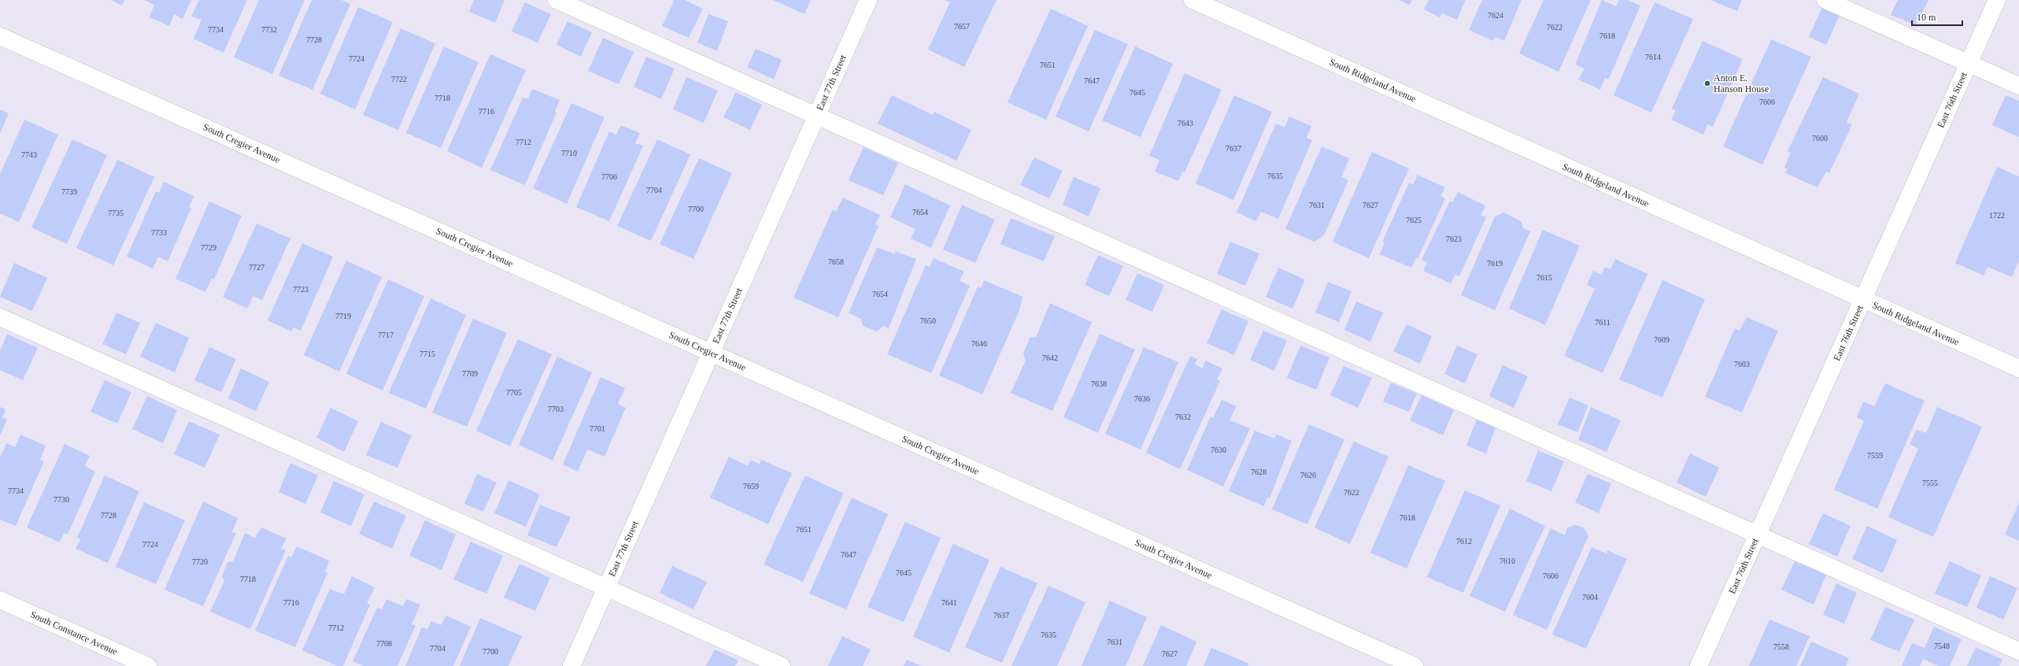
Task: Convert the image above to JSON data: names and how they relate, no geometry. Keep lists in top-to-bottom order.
{
  "streets": {
    "street": [
      "South Ridgeland Avenue",
      "East 77th Street",
      "East 76th Street",
      "South Cregier Avenue",
      "South Constance Avenue"
    ]
  },
  "crossings": [
    ["South Ridgeland Avenue", "East 76th Street"],
    ["East 77th Street", "South Cregier Avenue"]
  ],
  "places": ["Anton E. Hanson House"],
  "house_numbers": [
    "7624",
    "7657",
    "7622",
    "7734",
    "7732",
    "7618",
    "7728",
    "7614",
    "7724",
    "7651",
    "7722",
    "7647",
    "7645",
    "7718",
    "7606",
    "7716",
    "7643",
    "7600",
    "7712",
    "7637",
    "7710",
    "7743",
    "7635",
    "7706",
    "7704",
    "7739",
    "7631",
    "7627",
    "7700",
    "7654",
    "7735",
    "1722",
    "7625",
    "7733",
    "7623",
    "7729",
    "7658",
    "7619",
    "7727",
    "7615",
    "7723",
    "7654",
    "7719",
    "7650",
    "7611",
    "7717",
    "7609",
    "7646",
    "7715",
    "7642",
    "7603",
    "7709",
    "7638",
    "7705",
    "7636",
    "7703",
    "7632",
    "7701",
    "7630",
    "7559",
    "7628",
    "7626",
    "7555",
    "7659",
    "7734",
    "7622",
    "7730",
    "7728",
    "7618",
    "7651",
    "7612",
    "7724",
    "7647",
    "7610",
    "7720",
    "7645",
    "7606",
    "7718",
    "7604",
    "7716",
    "7641",
    "7637",
    "7712",
    "7635",
    "7631",
    "7708",
    "7548",
    "7558",
    "7704",
    "7700",
    "7627"
  ],
  "scale_bar": "10 m"
}
